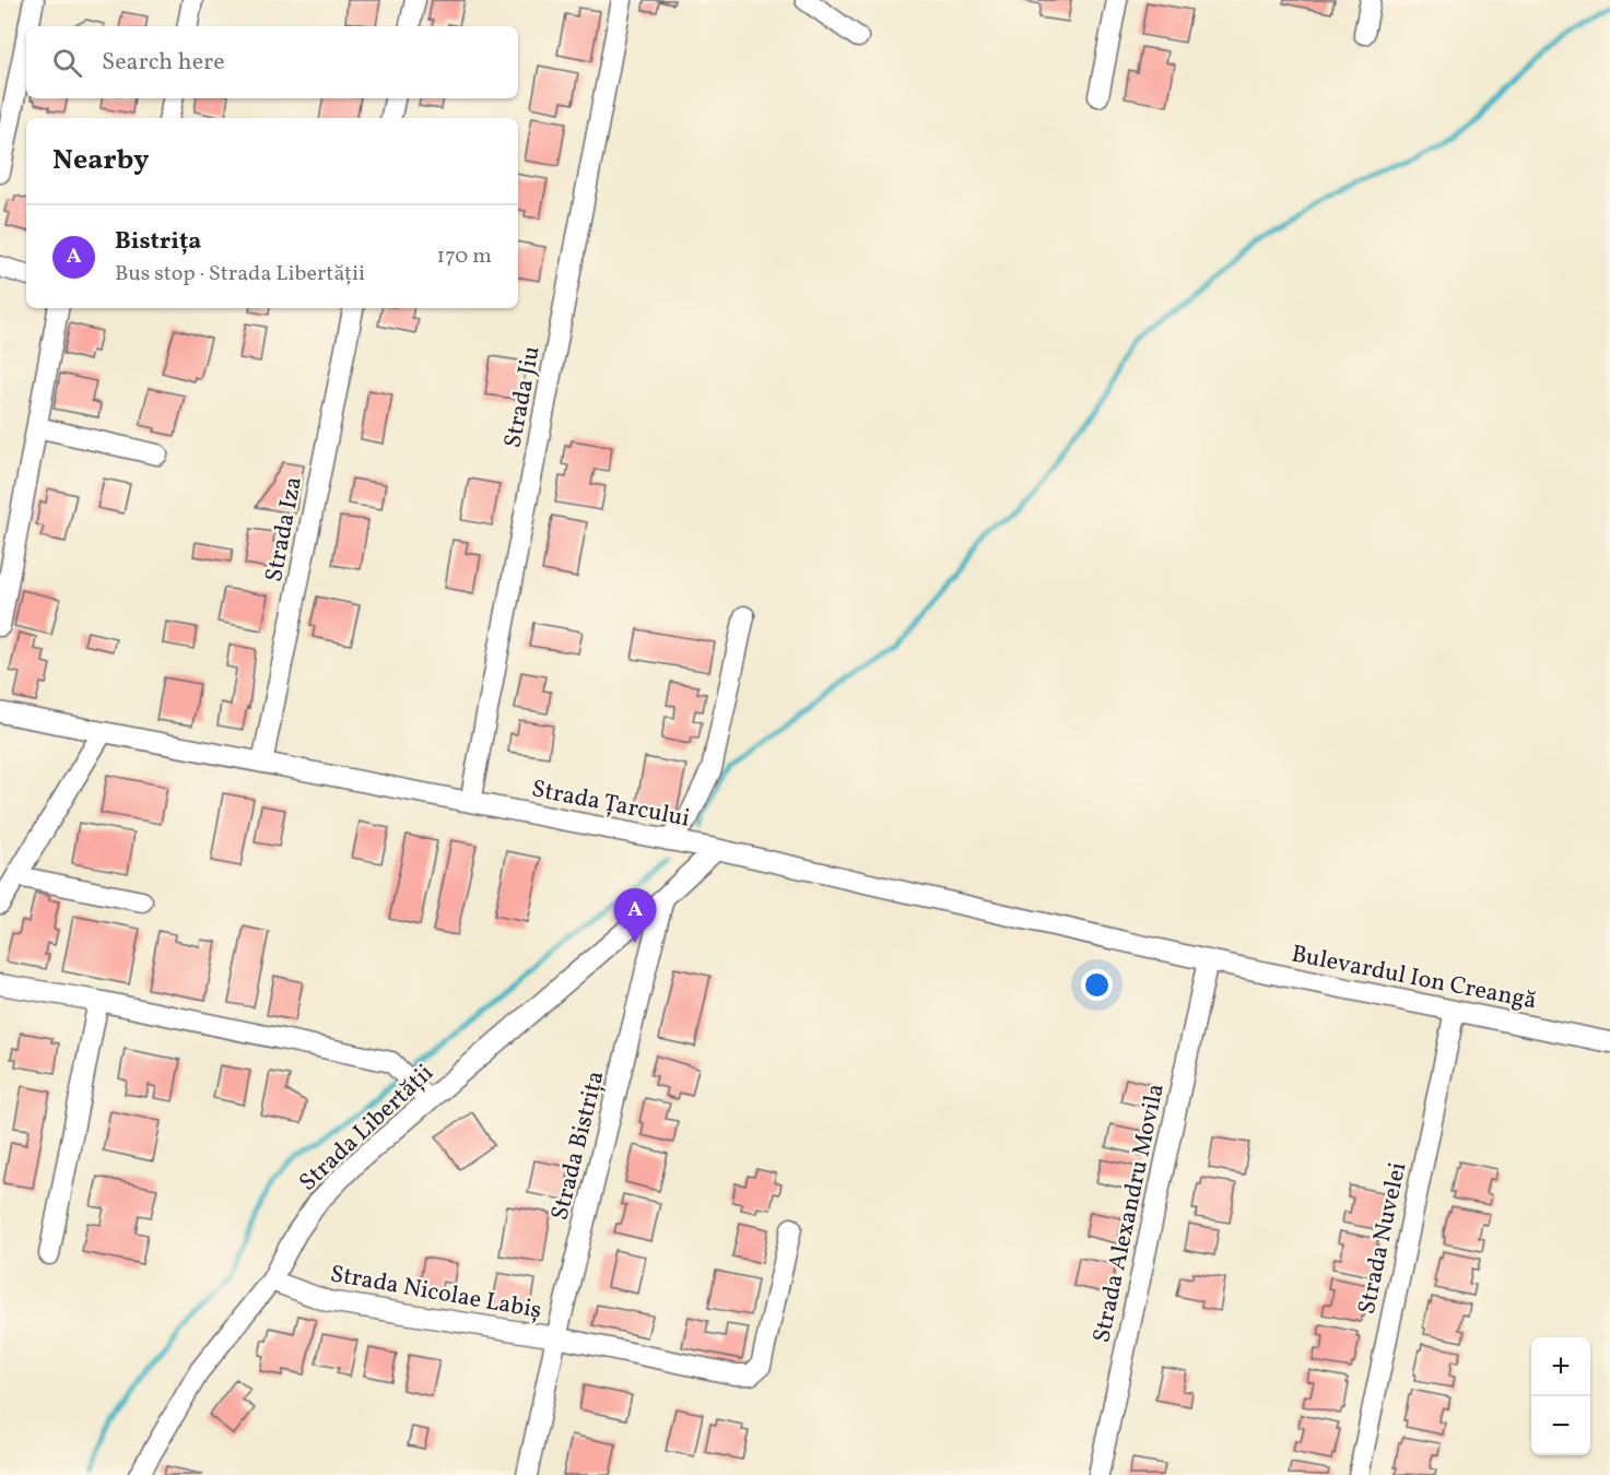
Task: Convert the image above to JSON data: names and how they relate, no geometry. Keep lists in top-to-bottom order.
{
  "streets": {
    "street": [
      "Strada Jiu",
      "Strada Iza",
      "Strada Țarcului",
      "Bulevardul Ion Creangă",
      "Strada Libertății",
      "Strada Bistrița",
      "Strada Alexandru Movila",
      "Strada Nuvelei",
      "Strada Nicolae Labiș"
    ]
  },
  "crossings": [
    ["Strada Jiu", "Strada Țarcului"],
    ["Strada Iza", "Strada Țarcului"],
    ["Strada Țarcului", "Bulevardul Ion Creangă"],
    ["Strada Țarcului", "Strada Alexandru Movila"],
    ["Bulevardul Ion Creangă", "Strada Alexandru Movila"],
    ["Bulevardul Ion Creangă", "Strada Nuvelei"],
    ["Strada Libertății", "Strada Bistrița"],
    ["Strada Libertății", "Strada Nicolae Labiș"],
    ["Strada Bistrița", "Strada Nicolae Labiș"]
  ],
  "page": {
    "search": "Search here",
    "heading": "Nearby",
    "list": [
      {
        "mark": "A",
        "name": "Bistrița",
        "note": "Bus stop · Strada Libertății",
        "value": "170 m"
      }
    ],
    "pins": "A",
    "map_buttons": ["+", "−"]
  }
}
